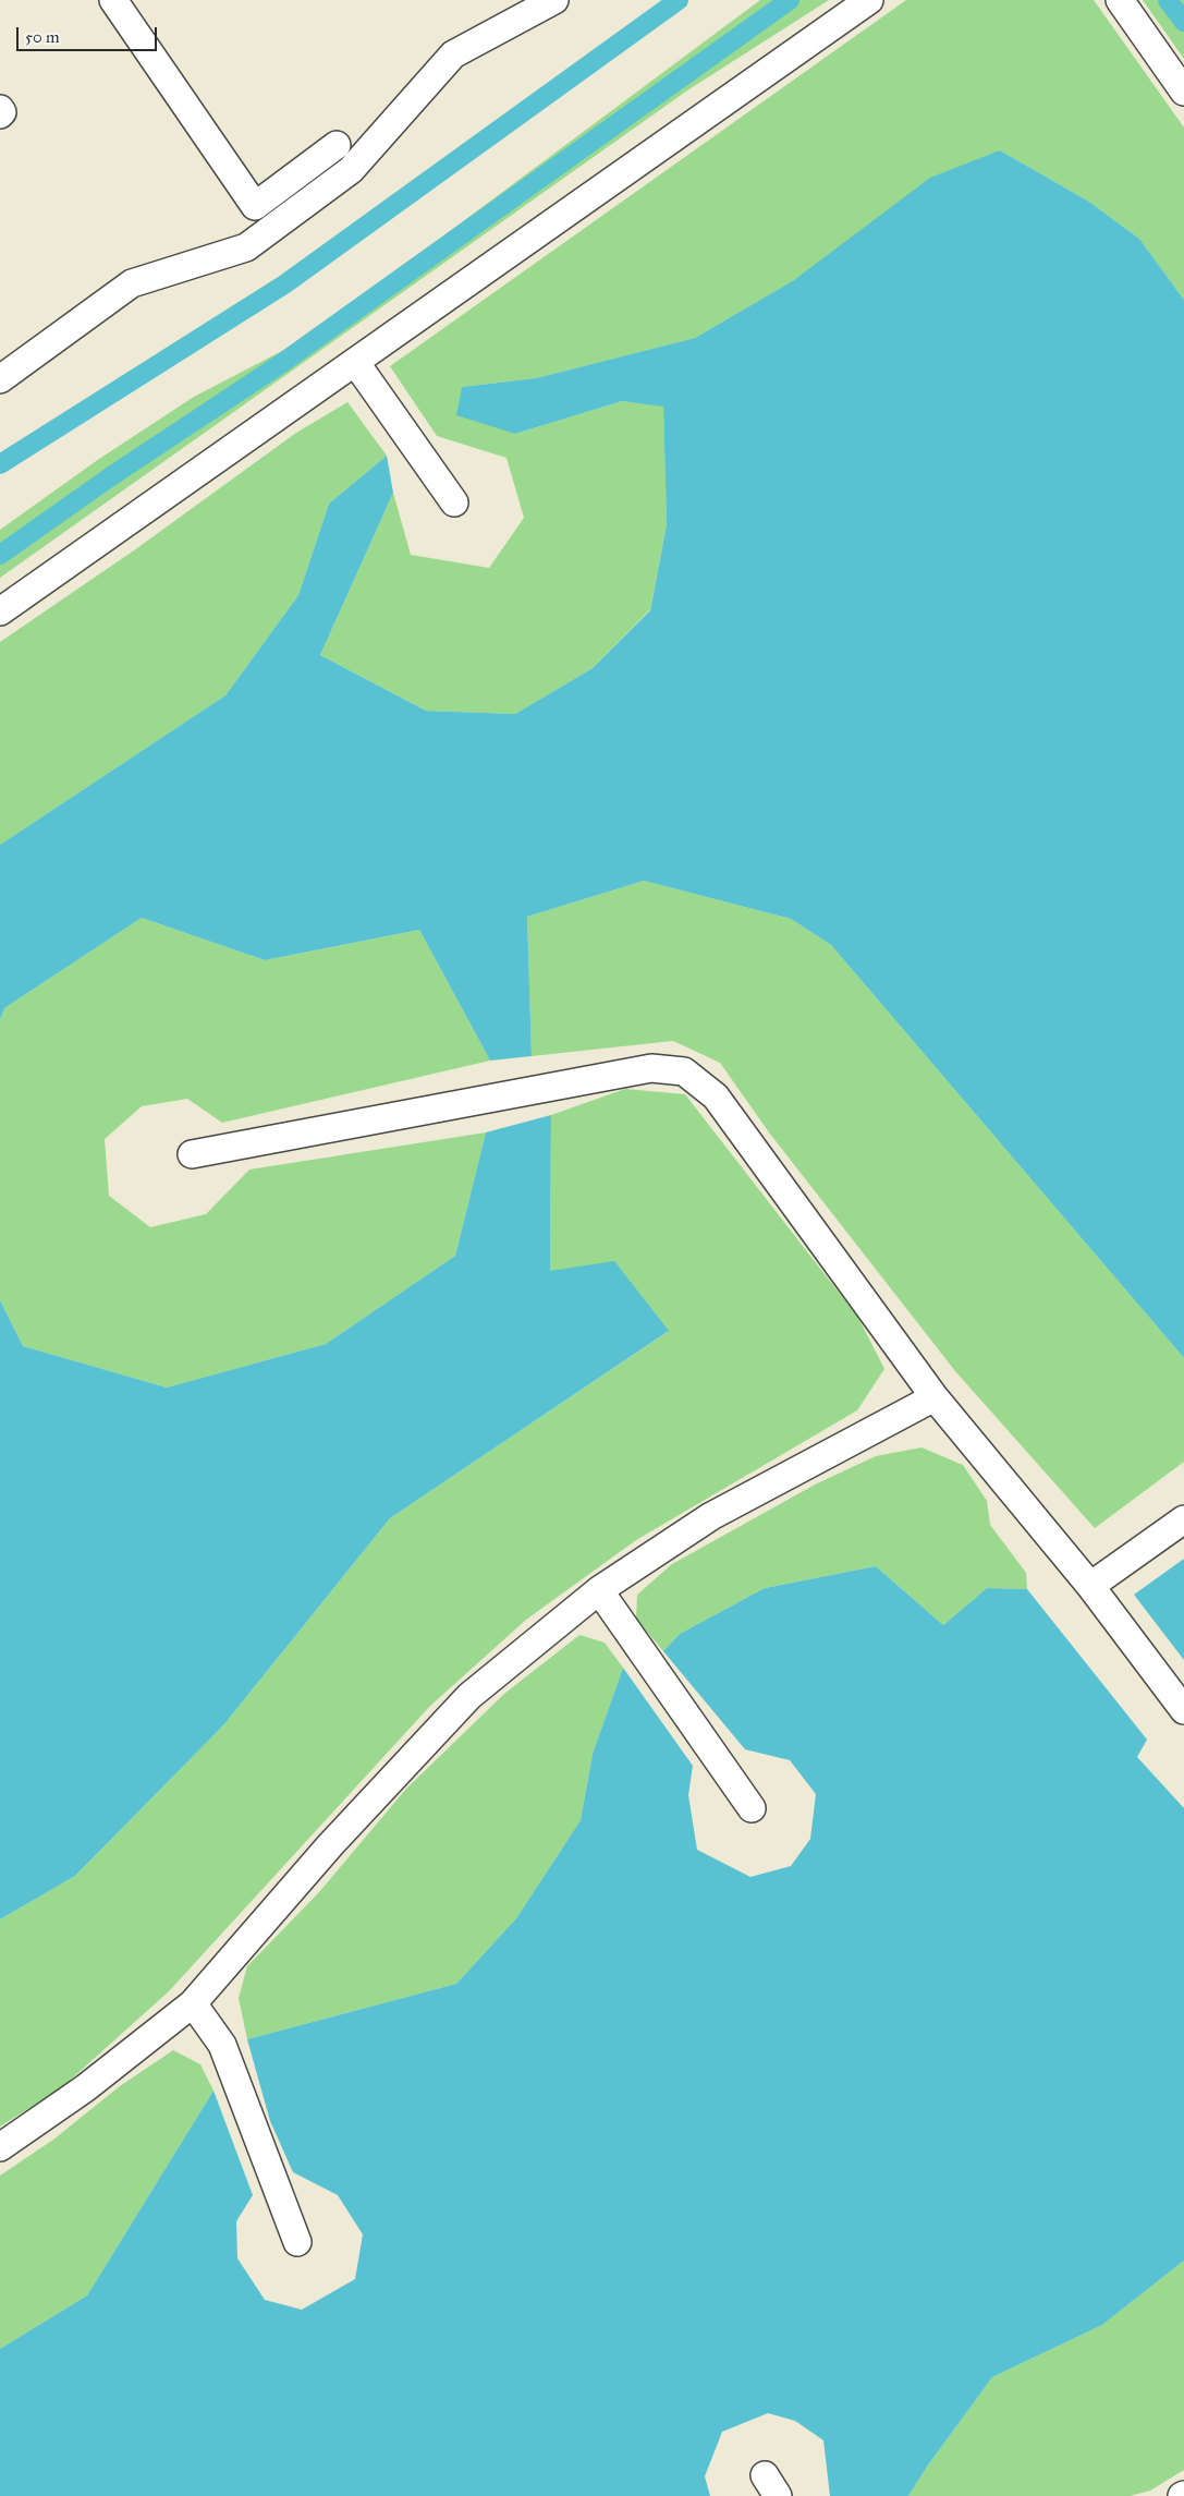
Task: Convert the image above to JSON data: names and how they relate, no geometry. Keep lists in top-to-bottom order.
{
  "scale_bar": "50 m"
}
